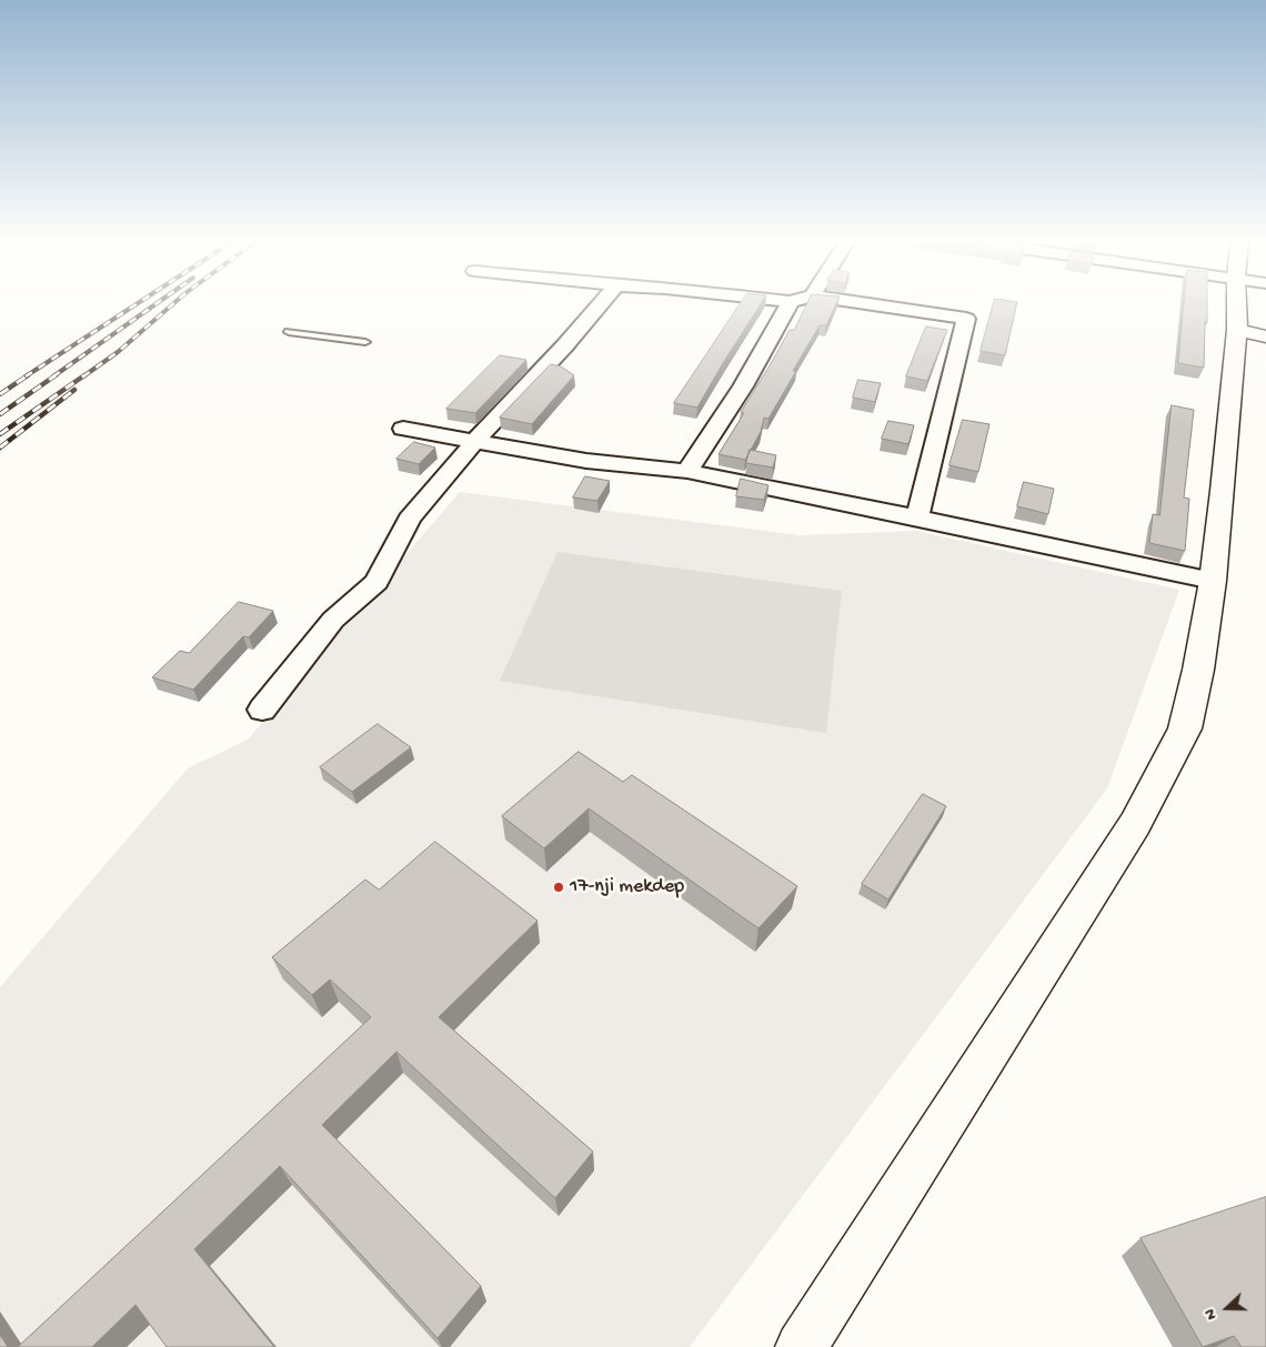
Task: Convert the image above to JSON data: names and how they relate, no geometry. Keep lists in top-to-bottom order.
{
  "places": ["17-nji mekdep"],
  "north": "left"
}
